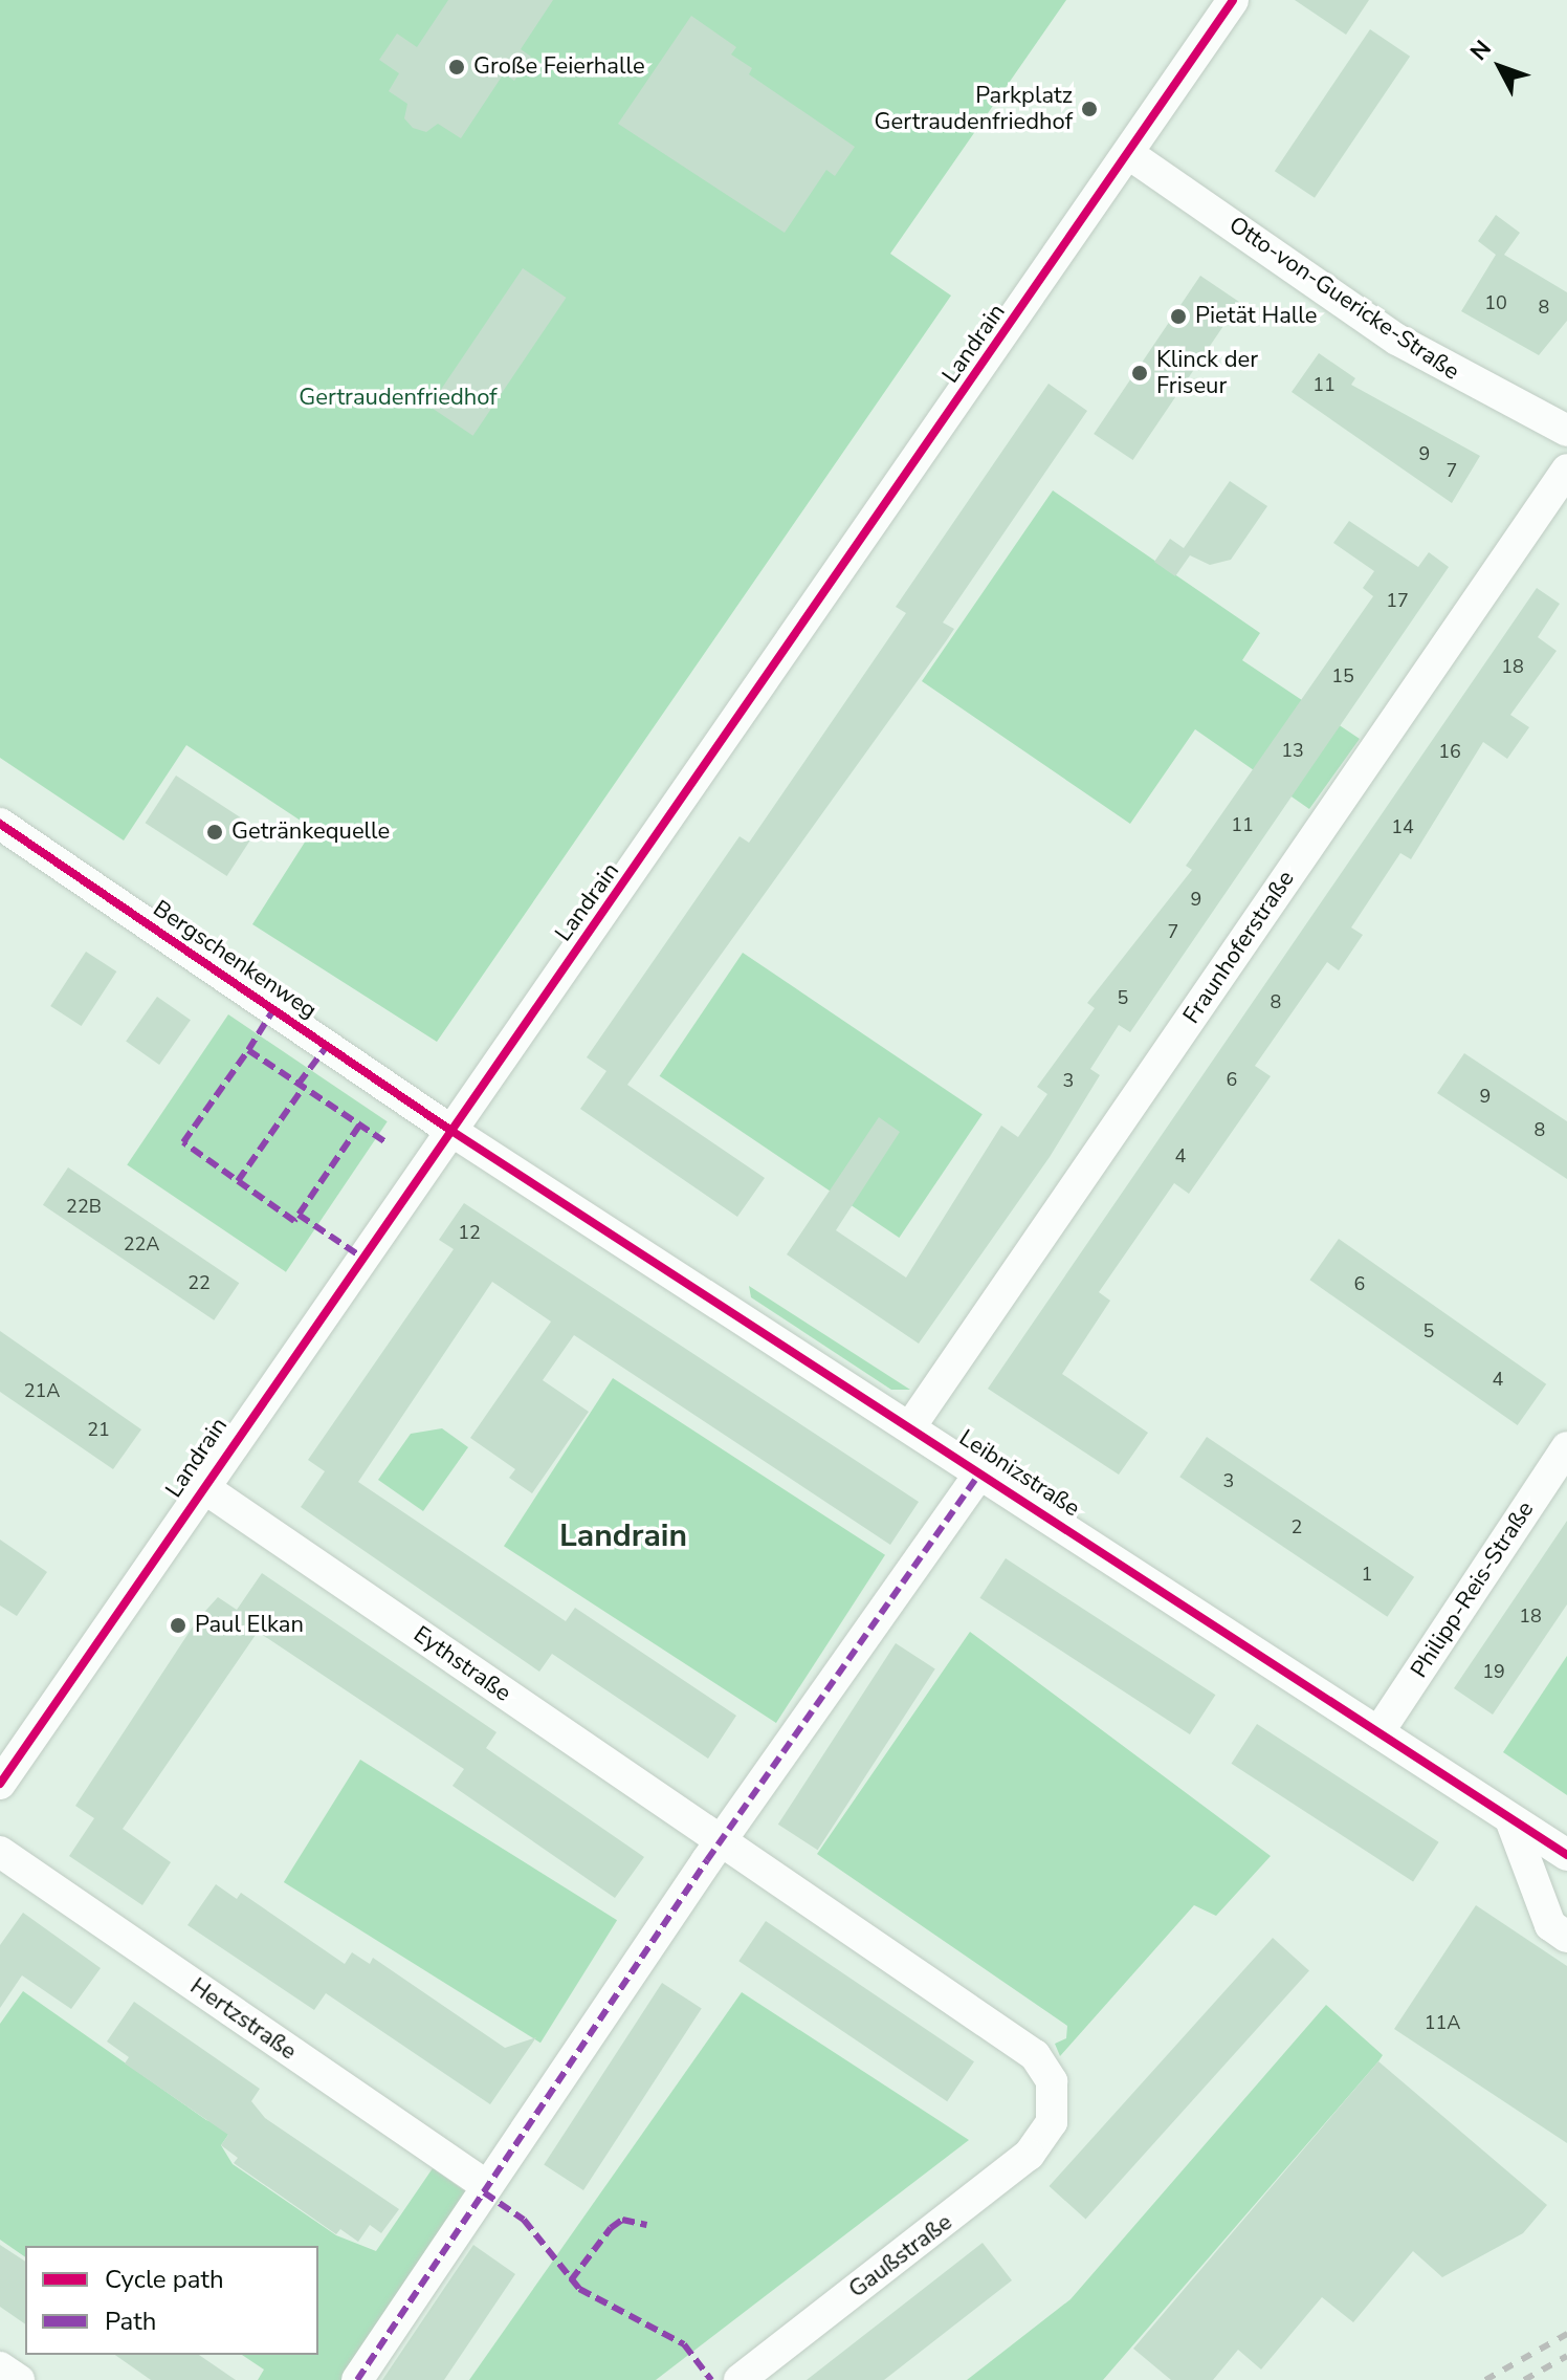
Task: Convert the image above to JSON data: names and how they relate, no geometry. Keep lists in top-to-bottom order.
{
  "streets": {
    "street": [
      "Otto-von-Guericke-Straße",
      "Landrain",
      "Fraunhoferstraße",
      "Bergschenkenweg",
      "Leibnizstraße",
      "Philipp-Reis-Straße",
      "Eythstraße",
      "Hertzstraße",
      "Gaußstraße"
    ]
  },
  "crossings": [
    ["Otto-von-Guericke-Straße", "Landrain"],
    ["Landrain", "Bergschenkenweg"],
    ["Landrain", "Leibnizstraße"],
    ["Landrain", "Eythstraße"],
    ["Fraunhoferstraße", "Leibnizstraße"],
    ["Bergschenkenweg", "Leibnizstraße"],
    ["Leibnizstraße", "Philipp-Reis-Straße"],
    ["Eythstraße", "Gaußstraße"]
  ],
  "districts": ["Landrain"],
  "parks": ["Gertraudenfriedhof"],
  "places": [
    "Große Feierhalle",
    "Parkplatz Gertraudenfriedhof",
    "Pietät Halle",
    "Klinck der Friseur",
    "Getränkequelle",
    "Paul Elkan"
  ],
  "house_numbers": [
    "10",
    "8",
    "11",
    "9",
    "7",
    "17",
    "18",
    "15",
    "13",
    "16",
    "11",
    "14",
    "9",
    "7",
    "5",
    "8",
    "6",
    "3",
    "9",
    "8",
    "4",
    "22B",
    "12",
    "22A",
    "22",
    "6",
    "5",
    "4",
    "21A",
    "21",
    "3",
    "2",
    "1",
    "18",
    "19",
    "11A"
  ],
  "legend": ["Cycle path", "Path"],
  "north": "top left"
}
